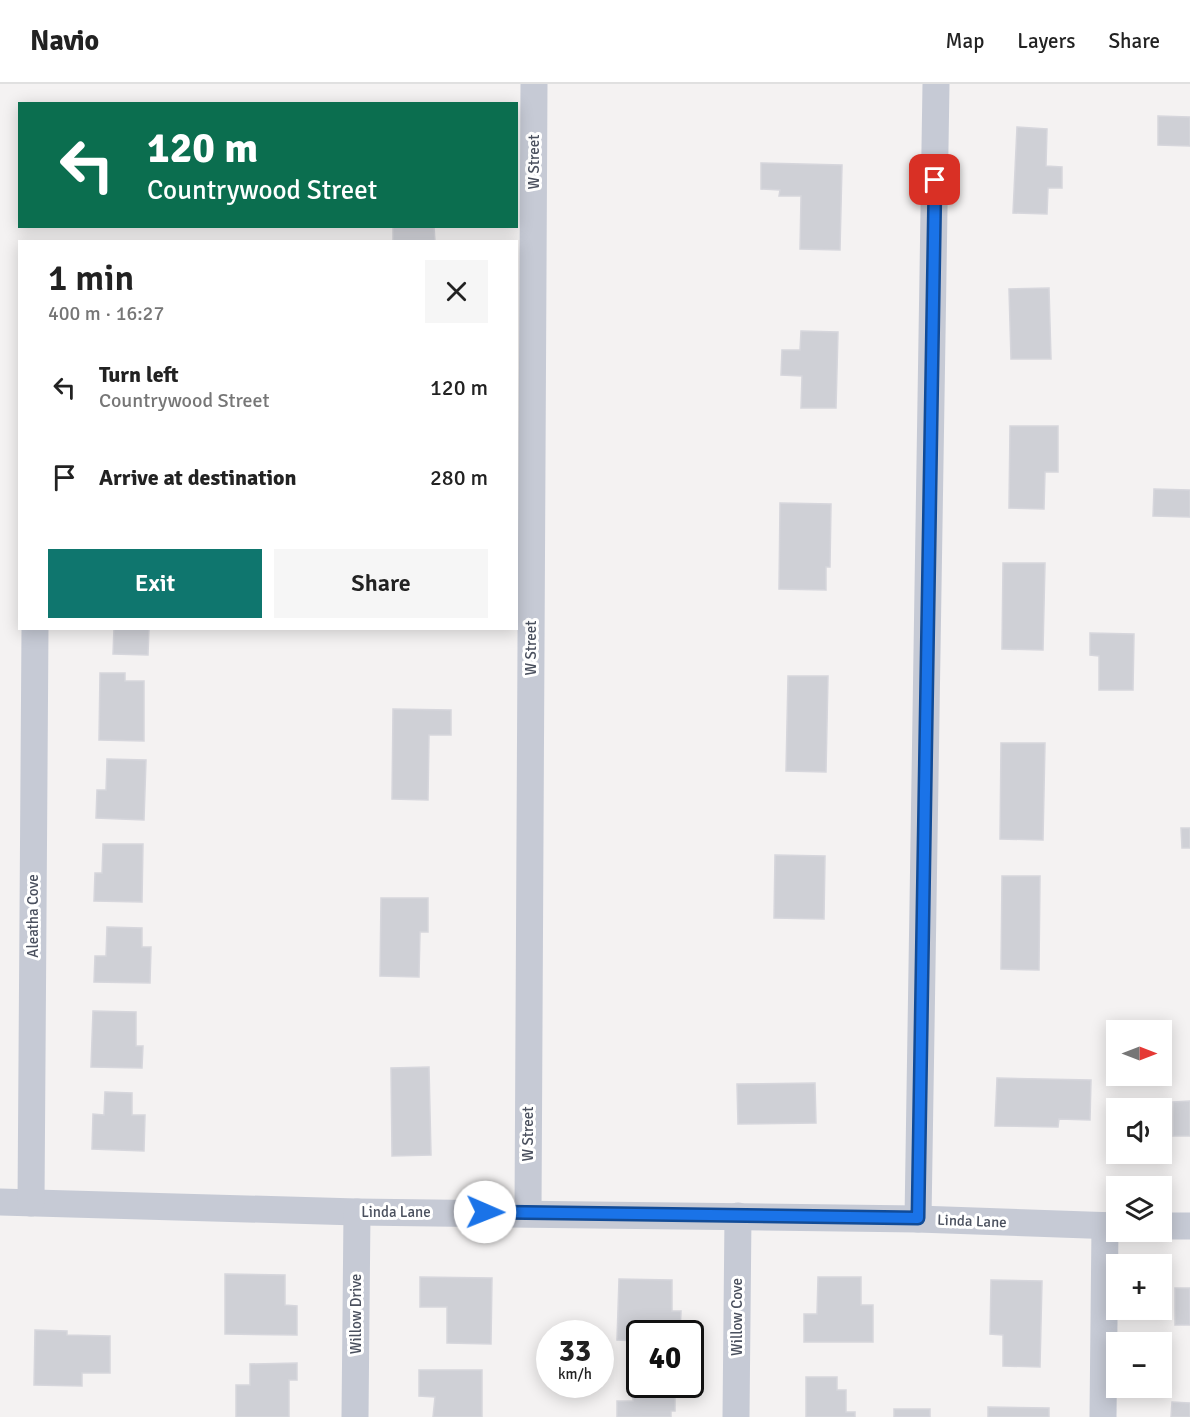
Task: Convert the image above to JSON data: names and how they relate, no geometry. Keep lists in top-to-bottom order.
{
  "streets": {
    "street": [
      "W Street",
      "Aleatha Cove",
      "Linda Lane",
      "Willow Drive",
      "Willow Cove"
    ]
  },
  "crossings": [
    ["W Street", "Linda Lane"],
    ["Aleatha Cove", "Linda Lane"],
    ["Linda Lane", "Willow Drive"],
    ["Linda Lane", "Willow Cove"]
  ],
  "north": "right",
  "page": {
    "header": "Navio",
    "nav": ["Map", "Layers", "Share"],
    "turn": ["120 m", "Countrywood Street"],
    "heading": ["1 min", "400 m · 16:27"],
    "list": [
      {
        "name": "Turn left",
        "note": "Countrywood Street",
        "value": "120 m"
      },
      {
        "name": "Arrive at destination",
        "value": "280 m"
      }
    ],
    "buttons": ["Exit", "Share"],
    "map_buttons": ["+", "−"],
    "speed": "33 km/h",
    "limit": "40"
  }
}
